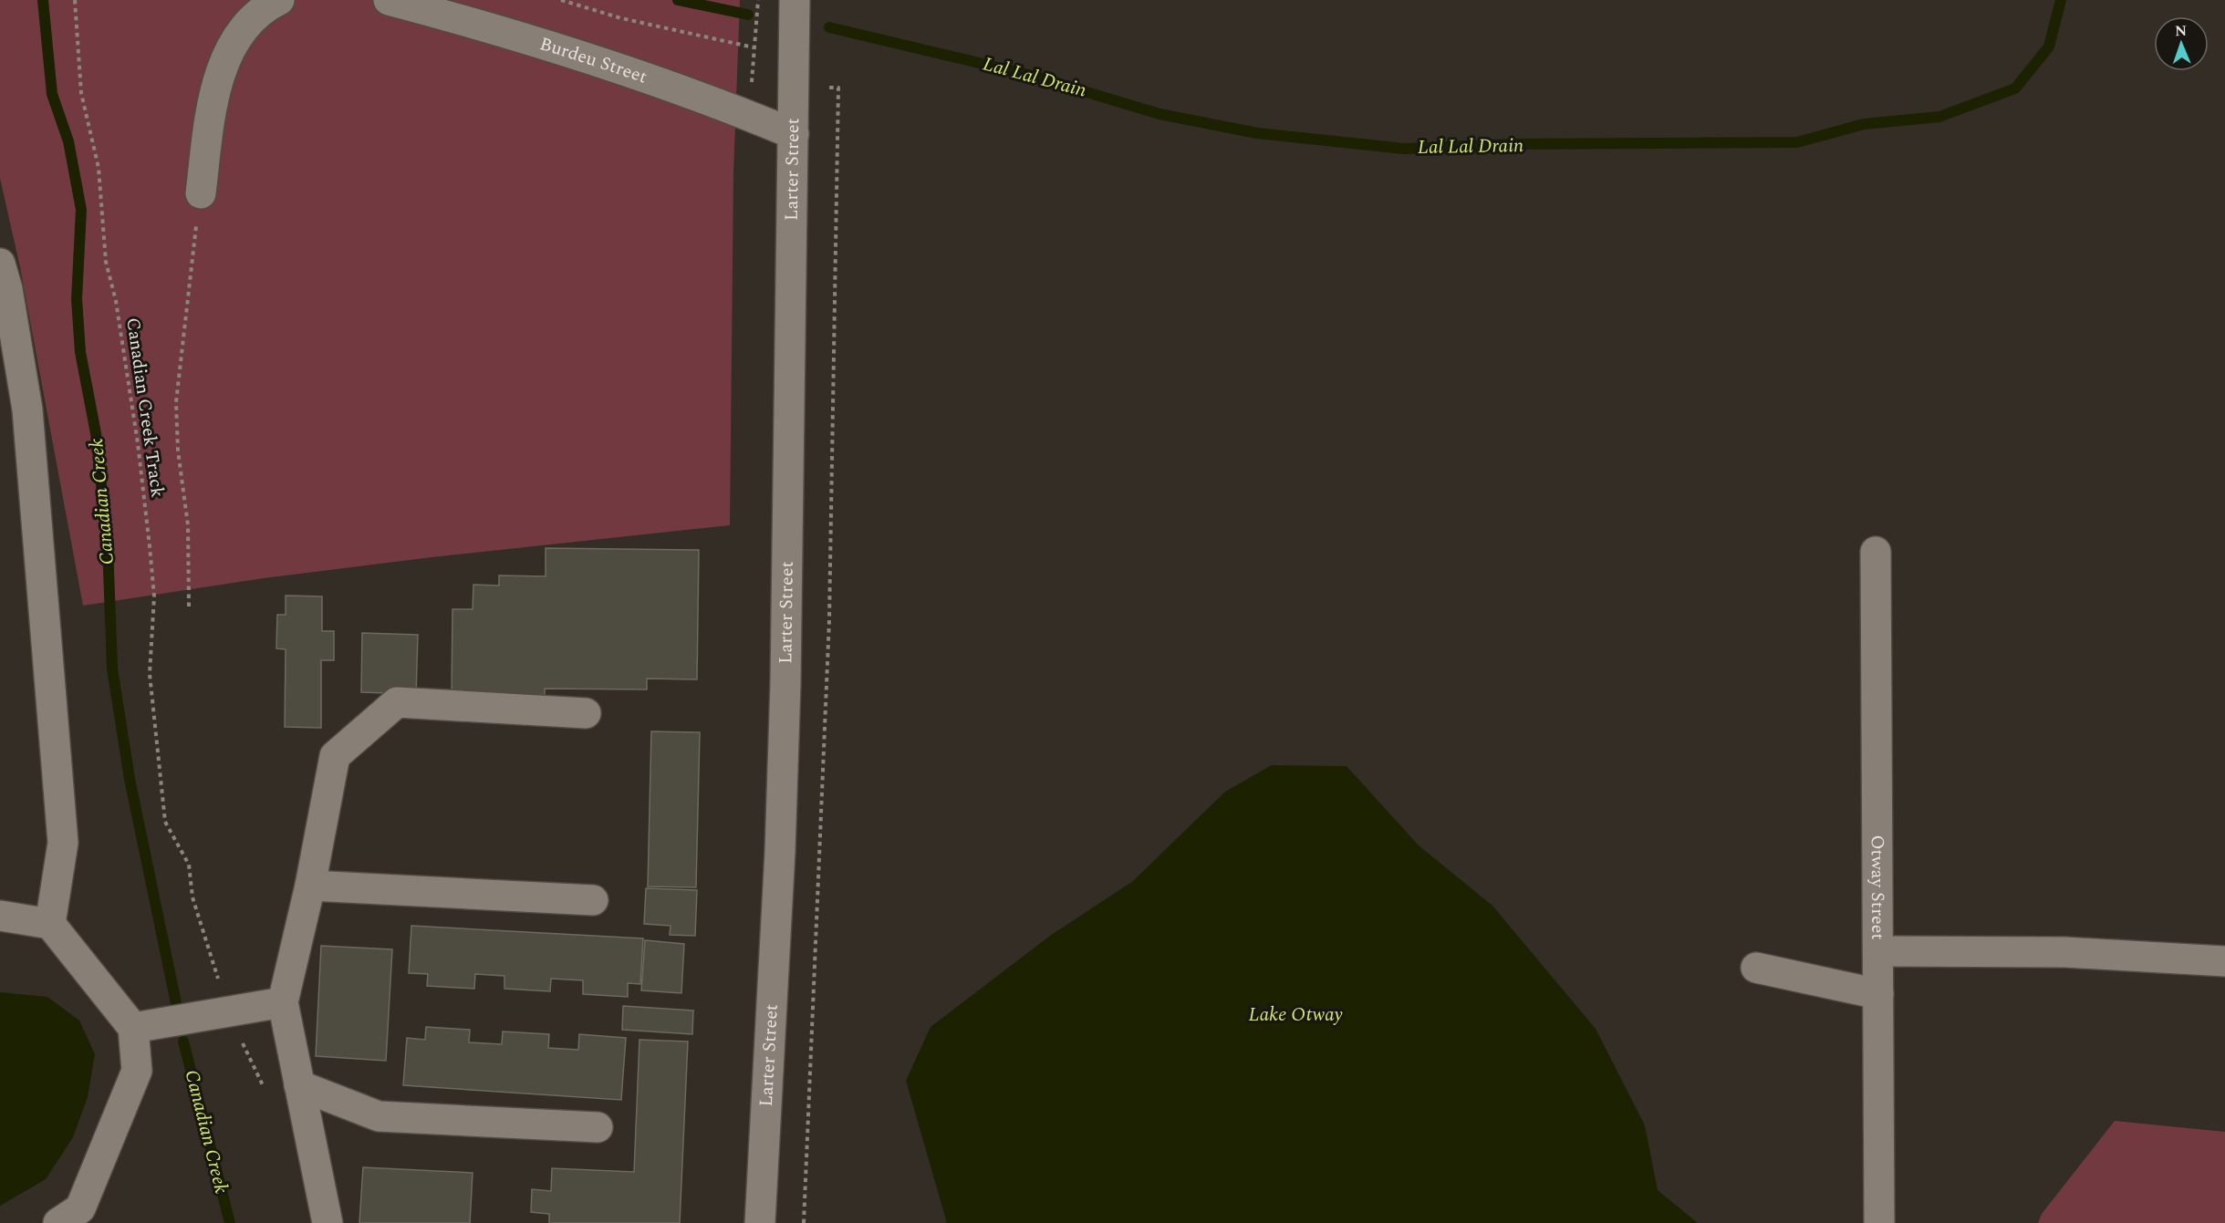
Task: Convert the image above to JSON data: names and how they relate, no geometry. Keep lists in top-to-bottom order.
{
  "streets": {
    "street": ["Burdeu Street", "Larter Street", "Otway Street"],
    "path": ["Canadian Creek Track"]
  },
  "crossings": [
    ["Burdeu Street", "Larter Street"]
  ],
  "water": ["Lal Lal Drain", "Canadian Creek", "Lake Otway"],
  "north": "top"
}
